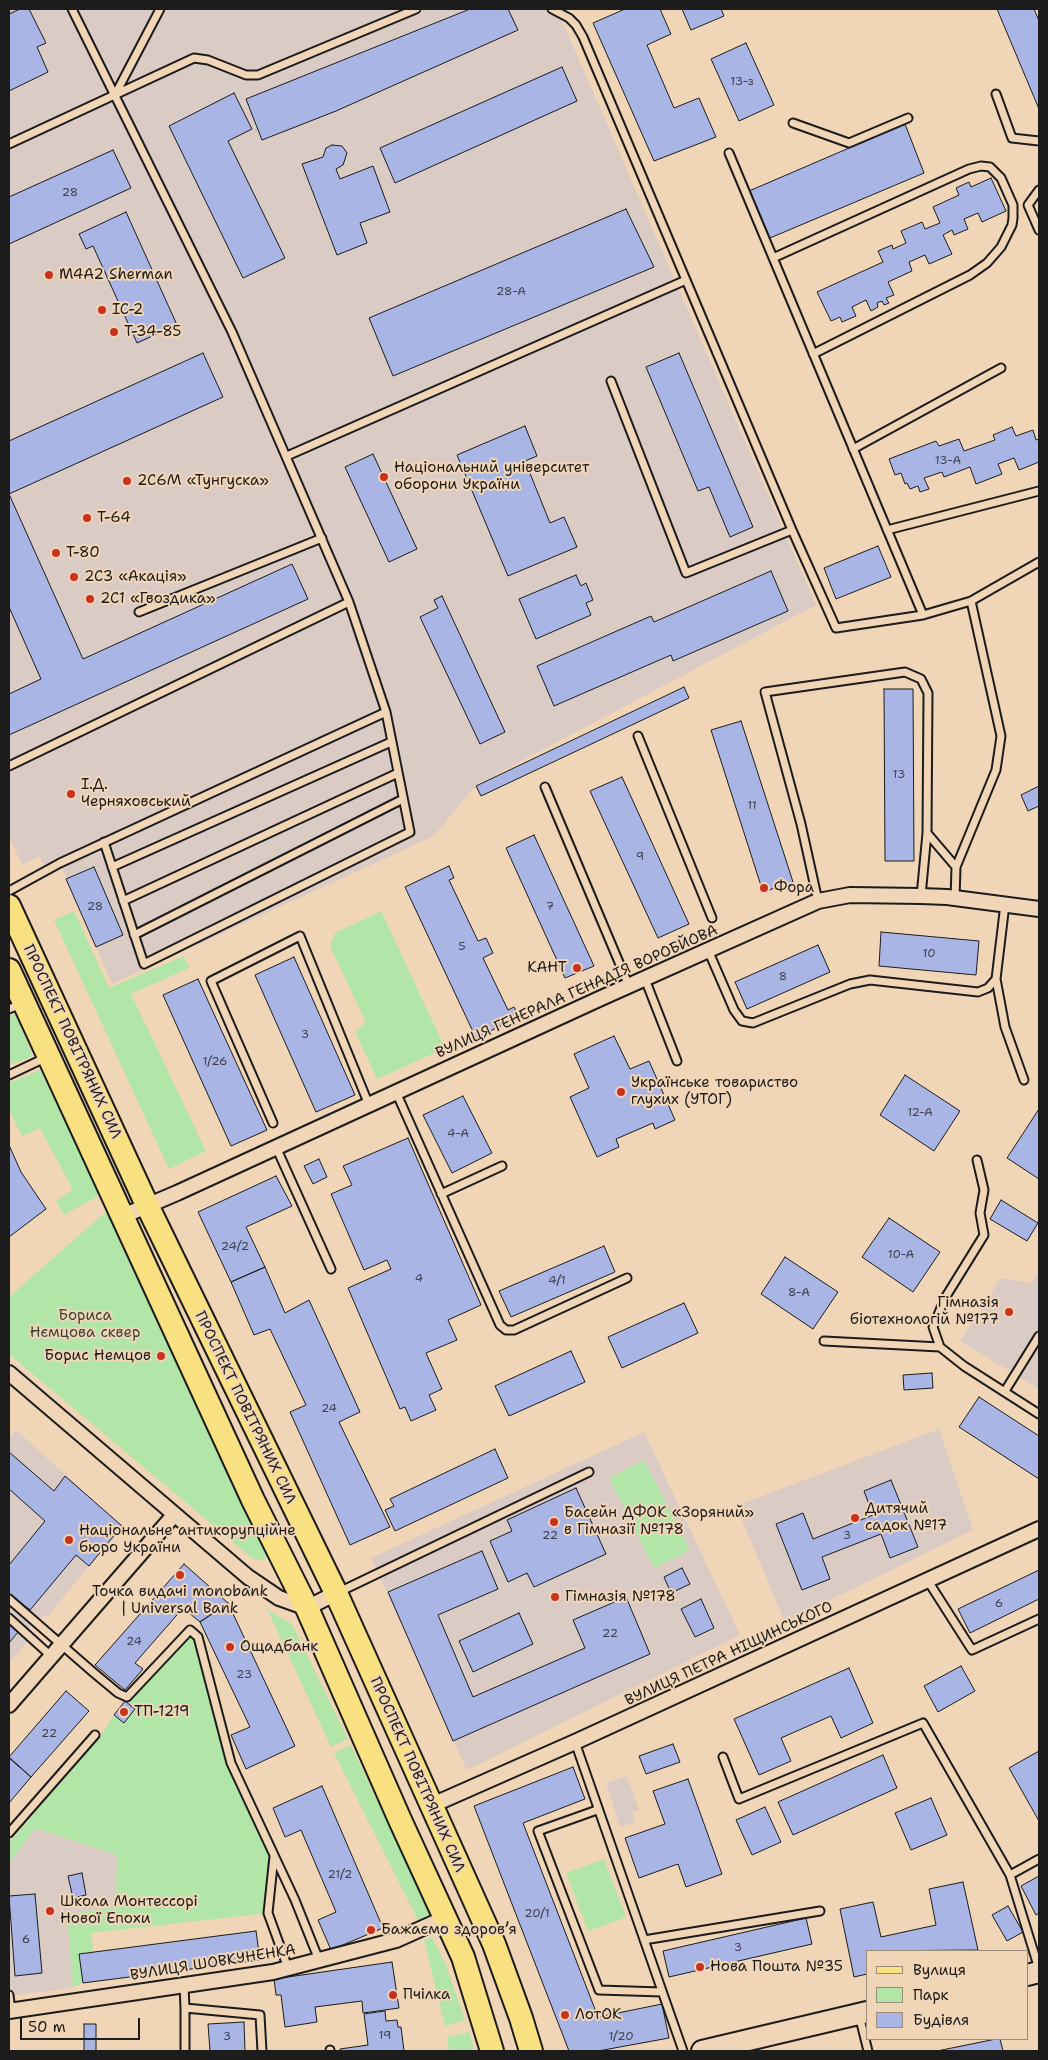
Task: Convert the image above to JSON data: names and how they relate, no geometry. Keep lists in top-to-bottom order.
{
  "streets": {
    "main road": ["ПРОСПЕКТ ПОВІТРЯНИХ СИЛ"],
    "street": ["ВУЛИЦЯ ГЕНЕРАЛА ГЕНАДІЯ ВОРОБЙОВА", "ВУЛИЦЯ ПЕТРА НІЩИНСЬКОГО", "ВУЛИЦЯ ШОВКУНЕНКА"]
  },
  "crossings": [
    ["ВУЛИЦЯ ГЕНЕРАЛА ГЕНАДІЯ ВОРОБЙОВА", "ПРОСПЕКТ ПОВІТРЯНИХ СИЛ"],
    ["ПРОСПЕКТ ПОВІТРЯНИХ СИЛ", "ВУЛИЦЯ ПЕТРА НІЩИНСЬКОГО"],
    ["ПРОСПЕКТ ПОВІТРЯНИХ СИЛ", "ВУЛИЦЯ ШОВКУНЕНКА"]
  ],
  "parks": ["Бориса Нємцова сквер"],
  "places": [
    "M4A2 Sherman",
    "ІС-2",
    "Т-34-85",
    "Національний університет оборони України",
    "2С6М «Тунгуска»",
    "Т-64",
    "Т-80",
    "2С3 «Акація»",
    "2С1 «Гвоздика»",
    "І.Д. Черняховський",
    "Фора",
    "КАНТ",
    "Українське товариство глухих (УТОГ)",
    "Гімназія біотехнологій №177",
    "Борис Немцов",
    "Дитячий садок №17",
    "Басейн ДФОК «Зоряний» в Гімназії №178",
    "Національне антикорупційне бюро України",
    "Точка видачі monobank | Universal Bank",
    "Гімназія №178",
    "Ощадбанк",
    "ТП-1219",
    "Школа Монтессорі Нової Епохи",
    "Бажаємо здоровʼя",
    "Нова Пошта №35",
    "Пчілка",
    "ЛотОК"
  ],
  "house_numbers": [
    "13-з",
    "28",
    "28-А",
    "13-А",
    "13",
    "11",
    "9",
    "28",
    "7",
    "5",
    "10",
    "8",
    "3",
    "1/26",
    "12-А",
    "4-А",
    "24/2",
    "10-А",
    "4",
    "4/1",
    "8-А",
    "24",
    "22",
    "3",
    "6",
    "22",
    "24",
    "23",
    "22",
    "21/2",
    "20/1",
    "6",
    "3",
    "19",
    "3",
    "1/20"
  ],
  "legend": ["Вулиця", "Парк", "Будівля"],
  "scale_bar": "50 m"
}
